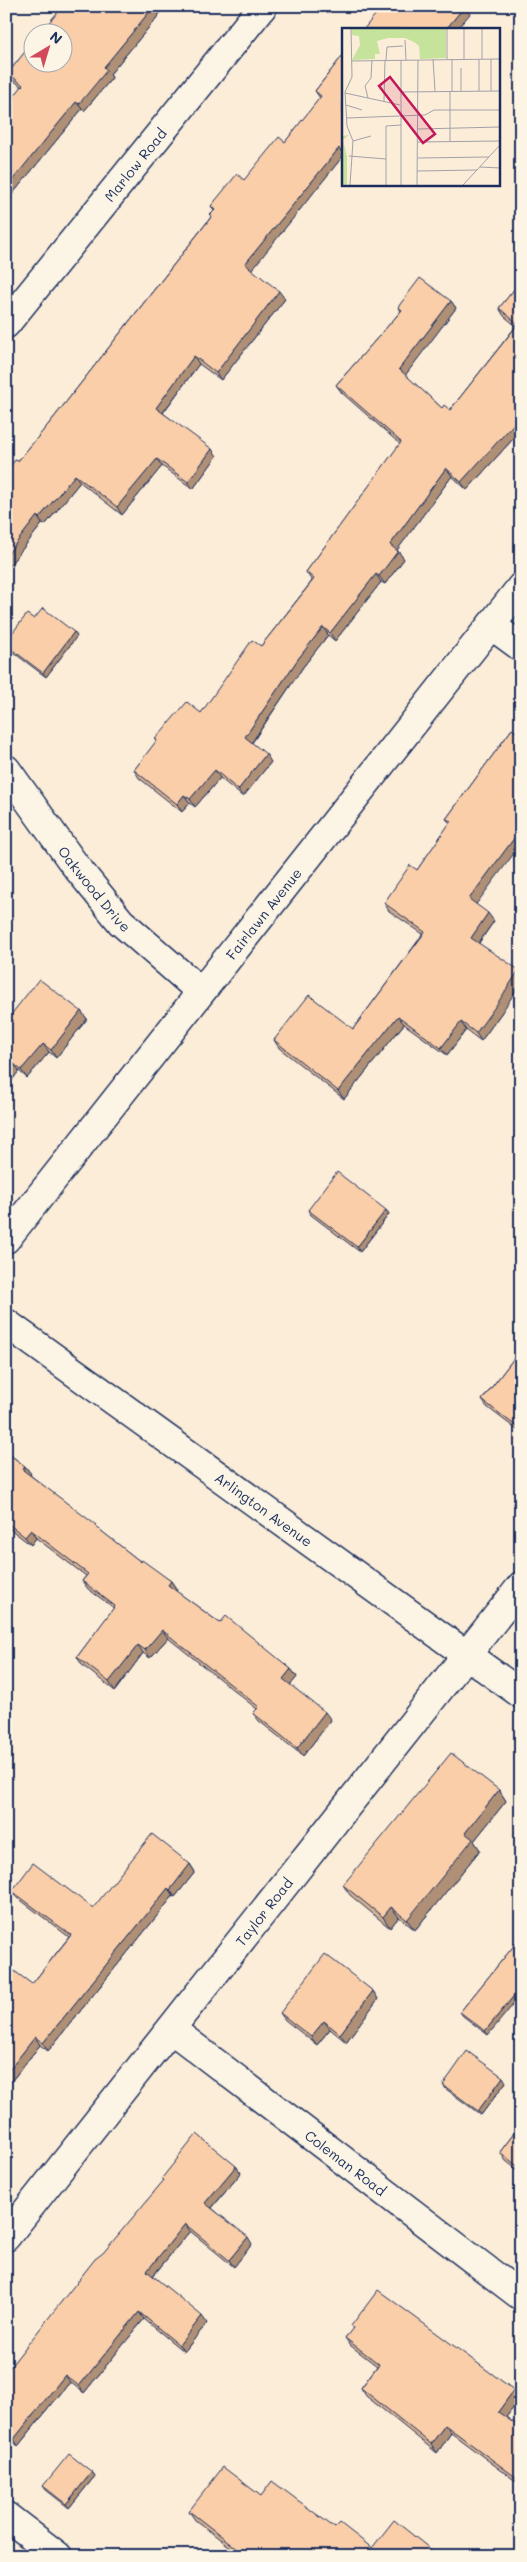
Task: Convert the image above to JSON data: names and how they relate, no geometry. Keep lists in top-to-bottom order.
{
  "streets": {
    "street": [
      "Marlow Road",
      "Oakwood Drive",
      "Fairlawn Avenue",
      "Arlington Avenue",
      "Taylor Road",
      "Coleman Road"
    ]
  },
  "crossings": [
    ["Oakwood Drive", "Fairlawn Avenue"],
    ["Arlington Avenue", "Taylor Road"],
    ["Taylor Road", "Coleman Road"]
  ],
  "north": "top right"
}
